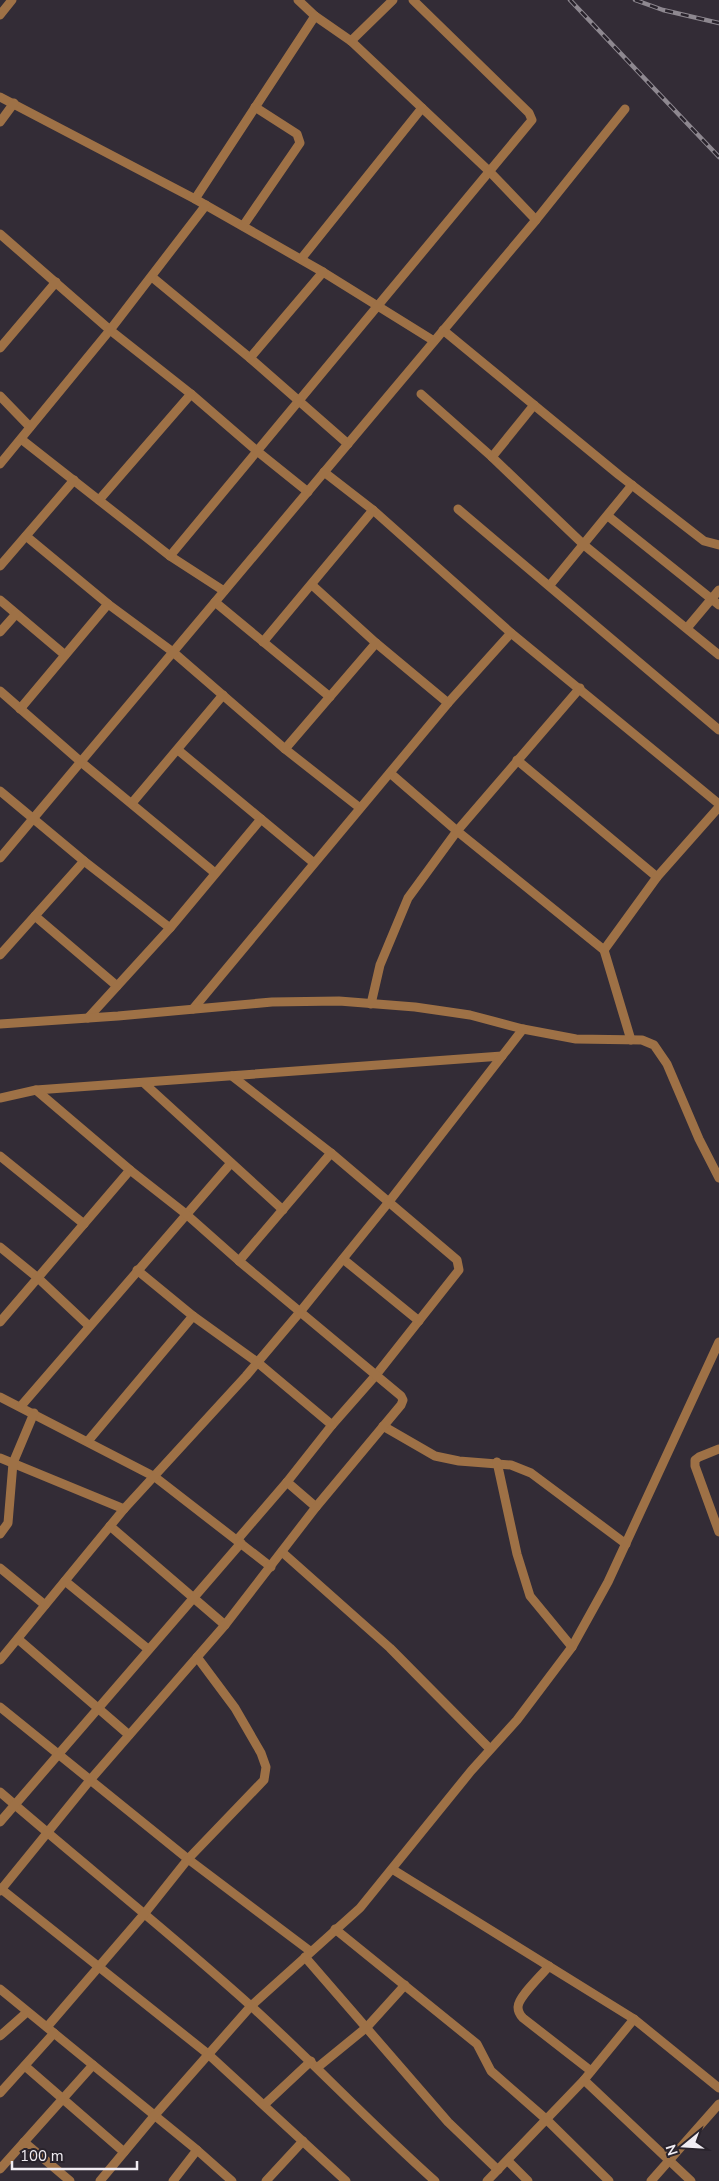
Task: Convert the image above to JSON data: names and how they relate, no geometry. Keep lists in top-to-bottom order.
{
  "scale_bar": "100 m",
  "north": "left"
}
